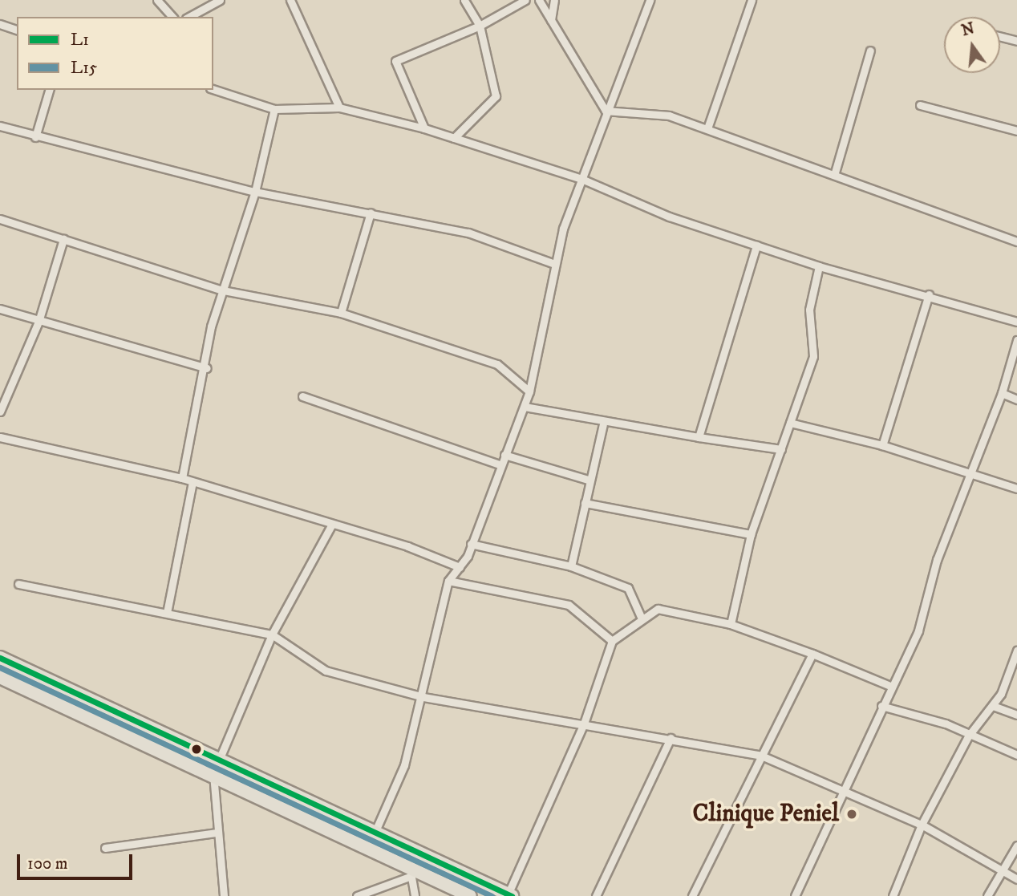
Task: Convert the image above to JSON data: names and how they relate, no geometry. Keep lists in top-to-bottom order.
{
  "places": ["Clinique Peniel"],
  "lines": ["transit line L1", "transit line L15"],
  "legend": ["L1", "L15"],
  "scale_bar": "100 m",
  "north": "top"
}
